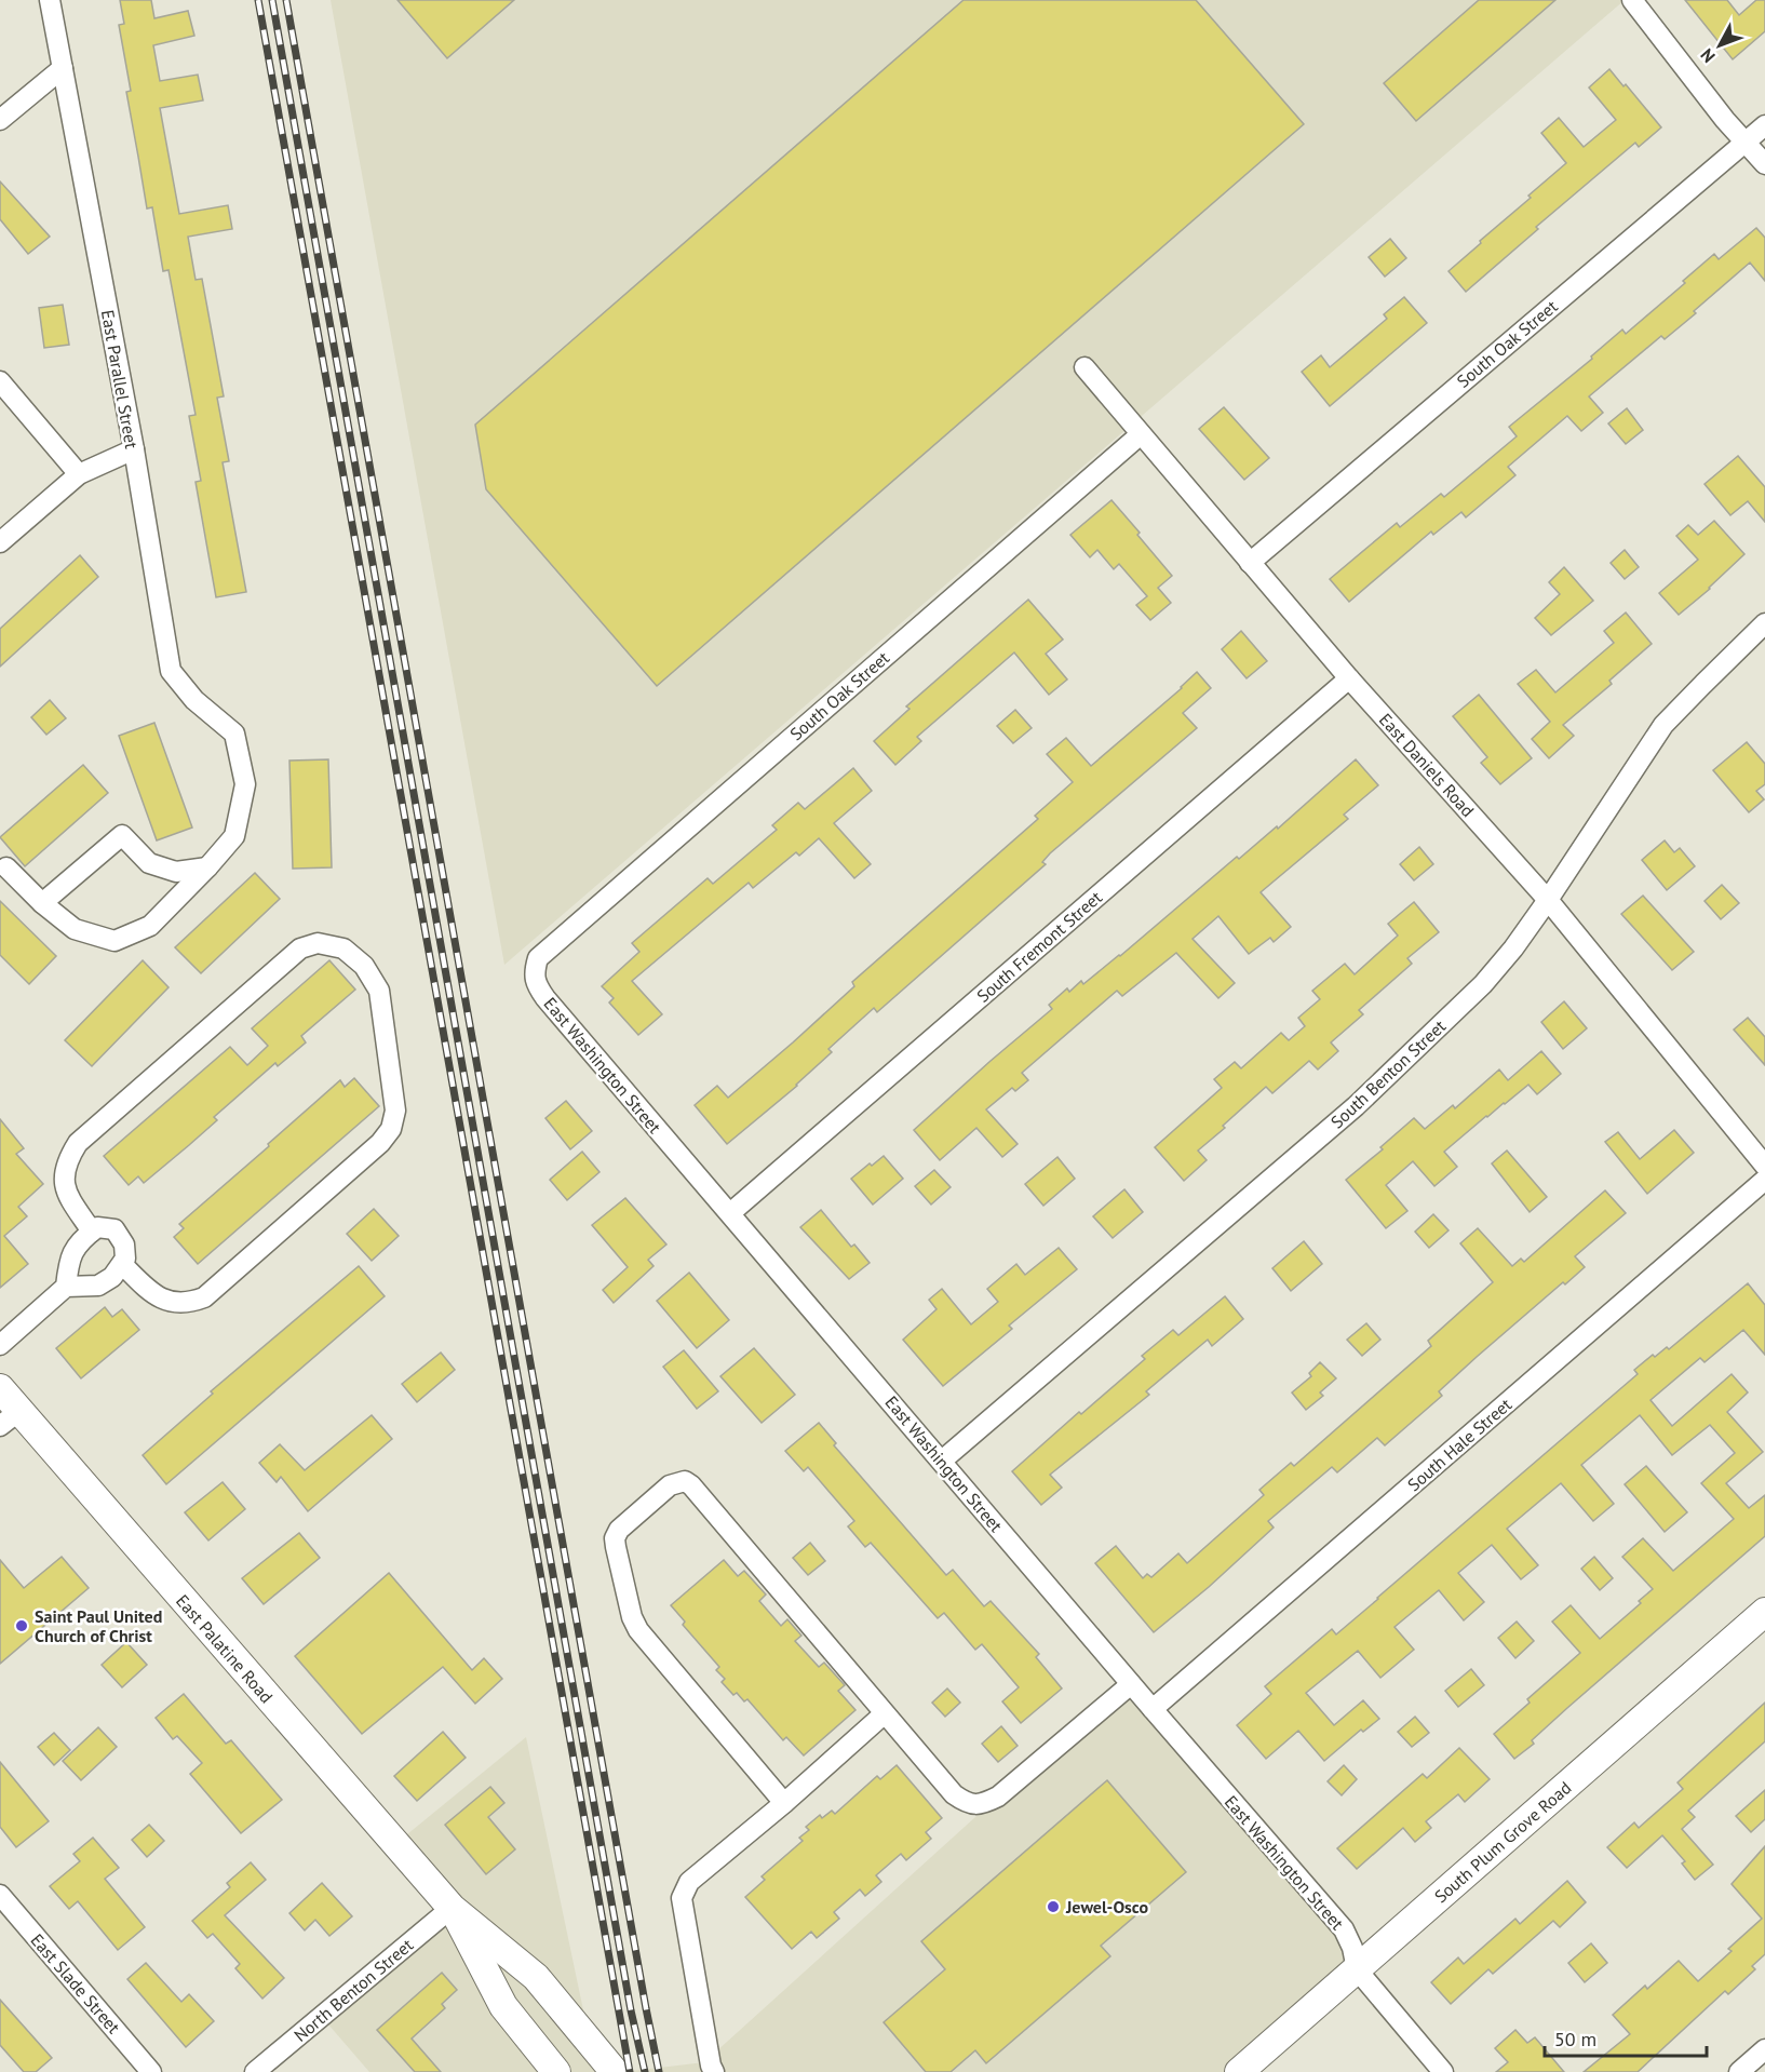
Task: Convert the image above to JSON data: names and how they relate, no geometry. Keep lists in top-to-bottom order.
{
  "streets": {
    "main road": ["East Palatine Road", "South Plum Grove Road"],
    "street": [
      "South Oak Street",
      "East Parallel Street",
      "East Daniels Road",
      "South Fremont Street",
      "East Washington Street",
      "South Benton Street",
      "South Hale Street",
      "East Slade Street",
      "North Benton Street"
    ]
  },
  "crossings": [
    ["South Oak Street", "East Daniels Road"],
    ["South Oak Street", "East Washington Street"],
    ["East Daniels Road", "South Fremont Street"],
    ["East Daniels Road", "South Benton Street"],
    ["South Fremont Street", "East Washington Street"],
    ["East Washington Street", "South Benton Street"],
    ["East Washington Street", "South Hale Street"],
    ["East Washington Street", "South Plum Grove Road"],
    ["East Palatine Road", "North Benton Street"]
  ],
  "places": ["Saint Paul United Church of Christ", "Jewel-Osco"],
  "scale_bar": "50 m",
  "north": "bottom left"
}
